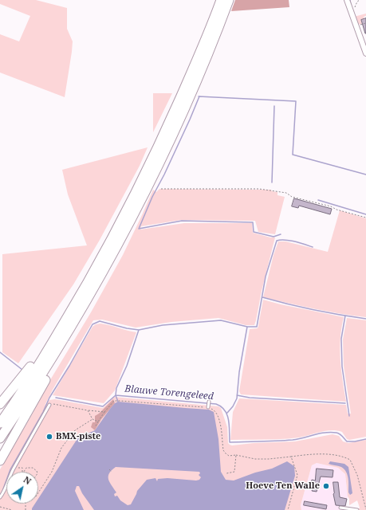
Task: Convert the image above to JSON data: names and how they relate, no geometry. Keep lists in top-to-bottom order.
{
  "water": ["Blauwe Torengeleed"],
  "places": ["BMX-piste", "Hoeve Ten Walle"],
  "north": "top right"
}
